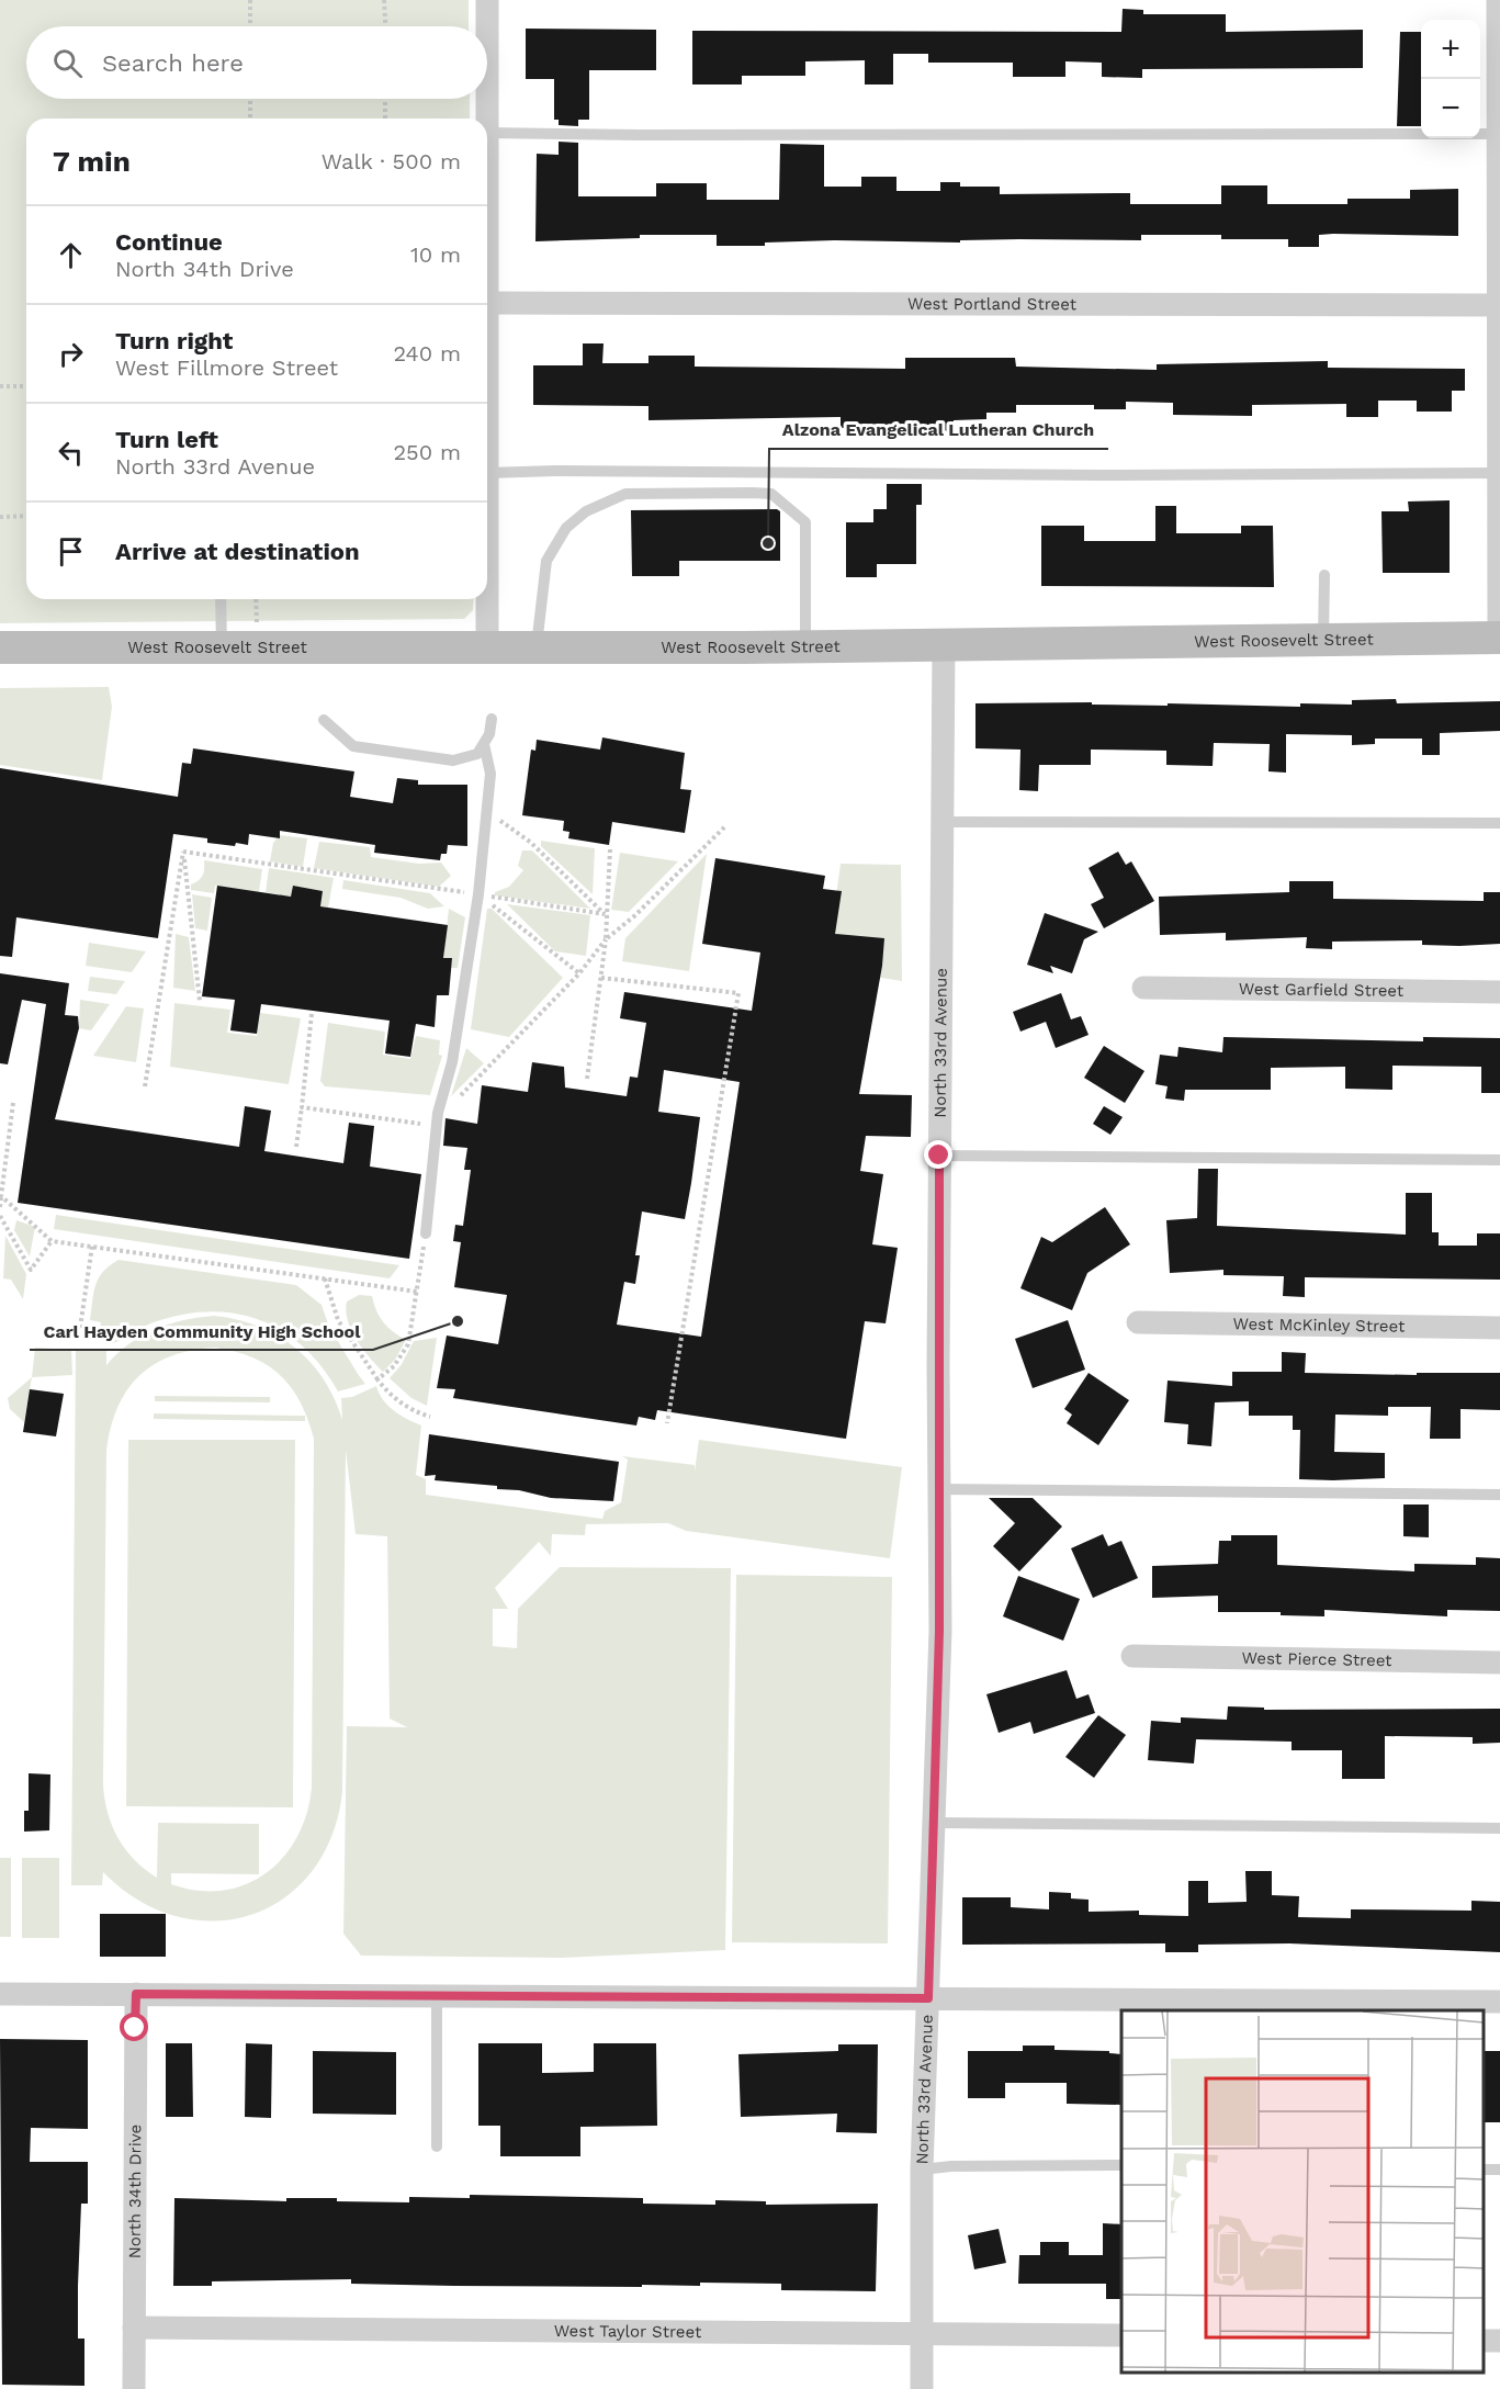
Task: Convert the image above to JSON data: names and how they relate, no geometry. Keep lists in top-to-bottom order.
{
  "streets": {
    "street": [
      "West Portland Street",
      "West Roosevelt Street",
      "West Garfield Street",
      "North 33rd Avenue",
      "West McKinley Street",
      "West Pierce Street",
      "North 34th Drive",
      "West Taylor Street"
    ]
  },
  "crossings": [
    ["West Roosevelt Street", "North 33rd Avenue"],
    ["North 33rd Avenue", "West Taylor Street"],
    ["North 34th Drive", "West Taylor Street"]
  ],
  "places": ["Alzona Evangelical Lutheran Church", "Carl Hayden Community High School"],
  "page": {
    "map_buttons": ["+", "−"],
    "search": "Search here",
    "heading": ["7 min", "Walk · 500 m"],
    "list": [
      ["Continue", "North 34th Drive", "10 m"],
      ["Turn right", "West Fillmore Street", "240 m"],
      ["Turn left", "North 33rd Avenue", "250 m"],
      "Arrive at destination"
    ]
  }
}
